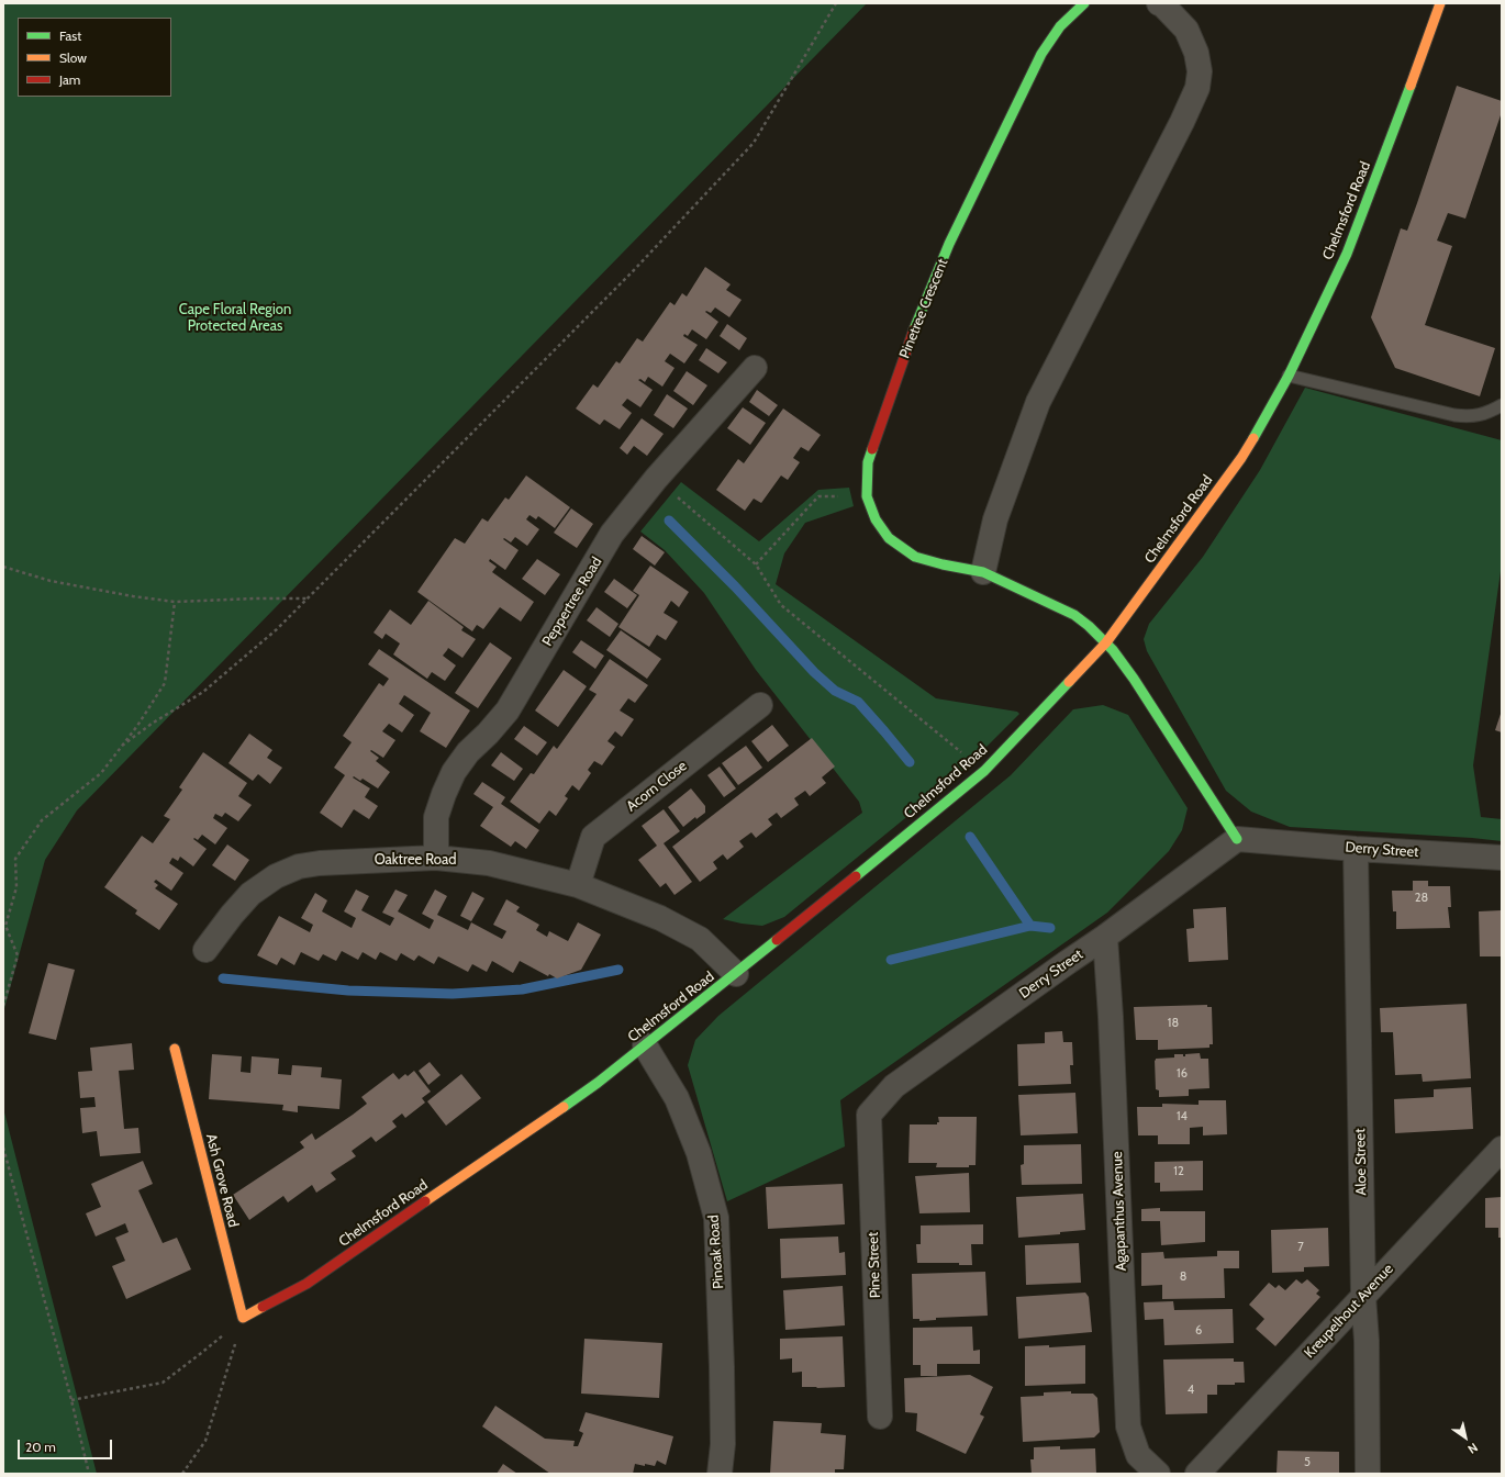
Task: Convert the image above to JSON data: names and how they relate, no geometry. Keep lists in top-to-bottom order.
{
  "streets": {
    "street": [
      "Chelmsford Road",
      "Pinetree Crescent",
      "Peppertree Road",
      "Acorn Close",
      "Derry Street",
      "Oaktree Road",
      "Aloe Street",
      "Ash Grove Road",
      "Agapanthus Avenue",
      "Pinoak Road",
      "Pine Street",
      "Kreupelhout Avenue"
    ]
  },
  "crossings": [
    ["Chelmsford Road", "Pinetree Crescent"],
    ["Chelmsford Road", "Oaktree Road"],
    ["Chelmsford Road", "Ash Grove Road"],
    ["Chelmsford Road", "Pinoak Road"],
    ["Peppertree Road", "Oaktree Road"],
    ["Acorn Close", "Oaktree Road"],
    ["Derry Street", "Aloe Street"],
    ["Derry Street", "Agapanthus Avenue"],
    ["Derry Street", "Pine Street"],
    ["Aloe Street", "Kreupelhout Avenue"]
  ],
  "parks": ["Cape Floral Region Protected Areas"],
  "house_numbers": [
    "28",
    "18",
    "16",
    "14",
    "12",
    "7",
    "8",
    "6",
    "4",
    "5"
  ],
  "legend": ["Fast", "Slow", "Jam"],
  "scale_bar": "20 m",
  "north": "bottom right"
}
